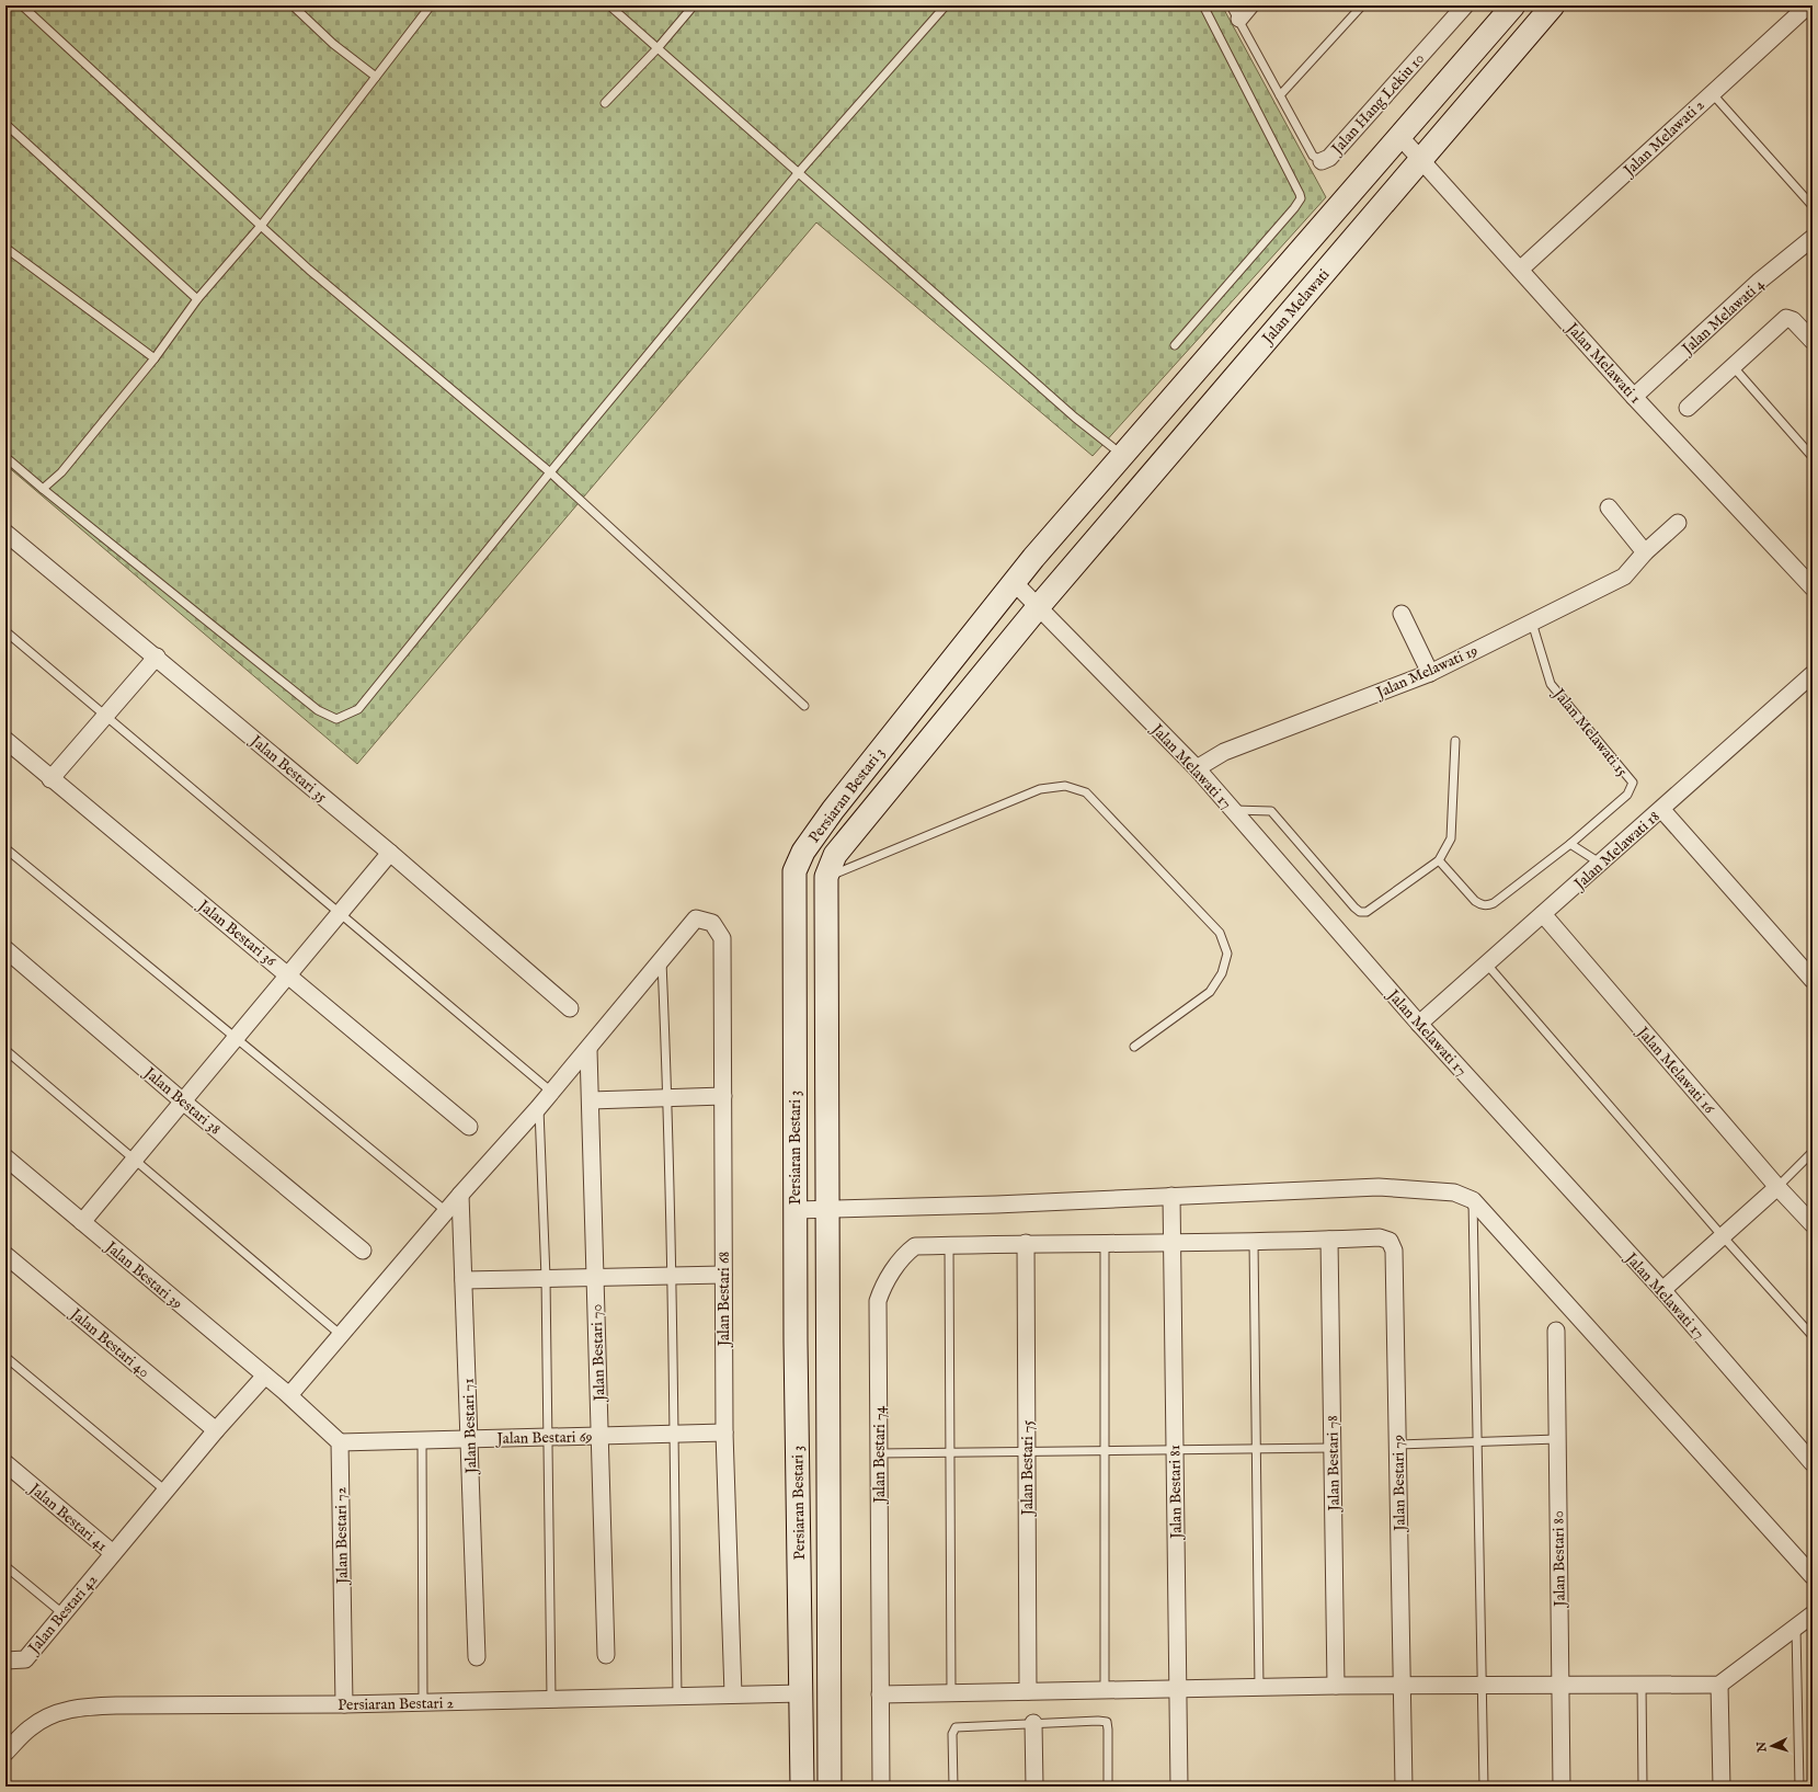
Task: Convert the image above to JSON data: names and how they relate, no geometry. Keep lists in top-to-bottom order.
{
  "streets": {
    "street": [
      "Jalan Hang Lekiu 10",
      "Jalan Melawati 2",
      "Jalan Melawati",
      "Jalan Melawati 4",
      "Jalan Melawati 1",
      "Jalan Melawati 19",
      "Jalan Melawati 17",
      "Jalan Bestari 35",
      "Persiaran Bestari 3",
      "Jalan Melawati 18",
      "Jalan Bestari 36",
      "Jalan Melawati 16",
      "Jalan Bestari 38",
      "Jalan Bestari 39",
      "Jalan Bestari 68",
      "Jalan Bestari 40",
      "Jalan Bestari 70",
      "Jalan Bestari 71",
      "Jalan Bestari 69",
      "Jalan Bestari 74",
      "Jalan Bestari 78",
      "Jalan Bestari 75",
      "Jalan Bestari 79",
      "Jalan Bestari 81",
      "Jalan Bestari 41",
      "Jalan Bestari 72",
      "Jalan Bestari 80",
      "Jalan Bestari 42",
      "Persiaran Bestari 2"
    ],
    "lane": ["Jalan Melawati 15"]
  },
  "crossings": [
    ["Jalan Melawati 2", "Jalan Melawati 1"],
    ["Jalan Melawati", "Jalan Melawati 1"],
    ["Jalan Melawati", "Jalan Melawati 17"],
    ["Jalan Melawati", "Persiaran Bestari 3"],
    ["Jalan Melawati 4", "Jalan Melawati 1"],
    ["Jalan Melawati 19", "Jalan Melawati 15"],
    ["Jalan Melawati 19", "Jalan Melawati 17"],
    ["Jalan Melawati 17", "Persiaran Bestari 3"],
    ["Jalan Melawati 17", "Jalan Melawati 18"],
    ["Persiaran Bestari 3", "Persiaran Bestari 2"],
    ["Jalan Melawati 18", "Jalan Melawati 16"],
    ["Jalan Bestari 39", "Jalan Bestari 42"],
    ["Jalan Bestari 68", "Jalan Bestari 69"],
    ["Jalan Bestari 68", "Persiaran Bestari 2"],
    ["Jalan Bestari 40", "Jalan Bestari 42"],
    ["Jalan Bestari 70", "Jalan Bestari 69"],
    ["Jalan Bestari 71", "Jalan Bestari 69"],
    ["Jalan Bestari 69", "Jalan Bestari 72"],
    ["Jalan Bestari 74", "Jalan Bestari 75"],
    ["Jalan Bestari 74", "Jalan Bestari 79"],
    ["Jalan Bestari 74", "Jalan Bestari 81"],
    ["Jalan Bestari 78", "Jalan Bestari 79"],
    ["Jalan Bestari 79", "Jalan Bestari 81"],
    ["Jalan Bestari 41", "Jalan Bestari 42"],
    ["Jalan Bestari 72", "Persiaran Bestari 2"]
  ],
  "north": "left"
}
